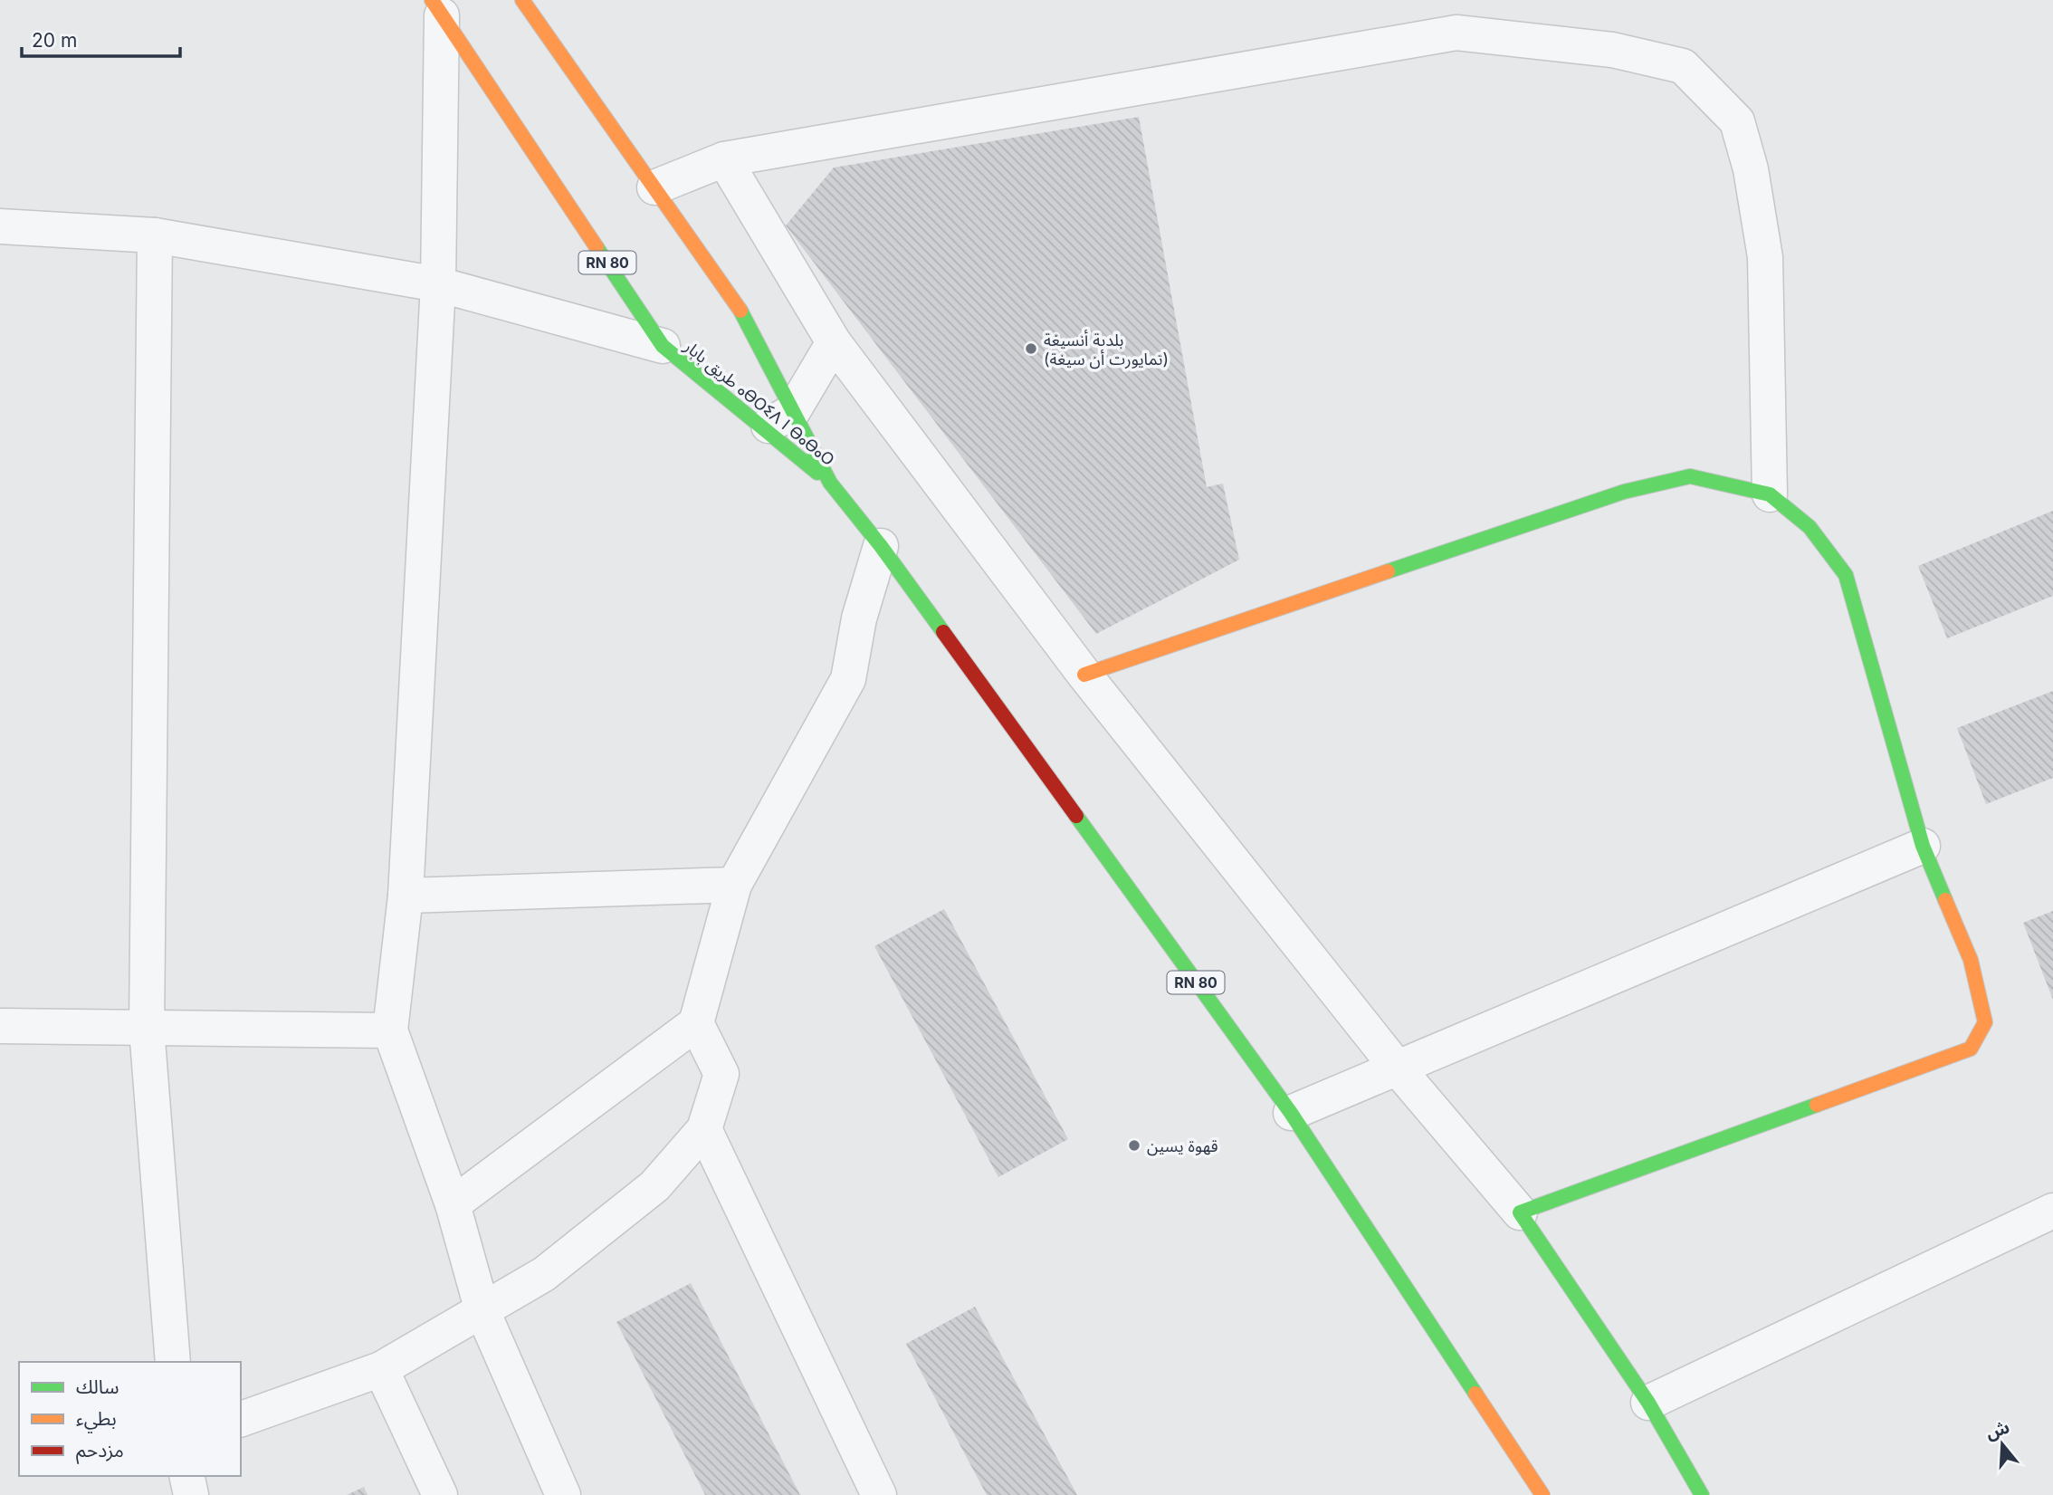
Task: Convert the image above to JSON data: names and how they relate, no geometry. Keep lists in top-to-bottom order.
{
  "streets": {
    "main road": ["RN 80", "طريق بابار ⴰⴱⵔⵉⴷ ⵏ ⴱⴰⴱⴰⵔ"]
  },
  "crossings": [
    ["RN 80", "طريق بابار ⴰⴱⵔⵉⴷ ⵏ ⴱⴰⴱⴰⵔ"]
  ],
  "places": ["بلدية أنسيغة (تمايورت أن سيغة)", "قهوة يسين"],
  "legend": ["سالك", "بطيء", "مزدحم"],
  "scale_bar": "20 m",
  "north": "top"
}
